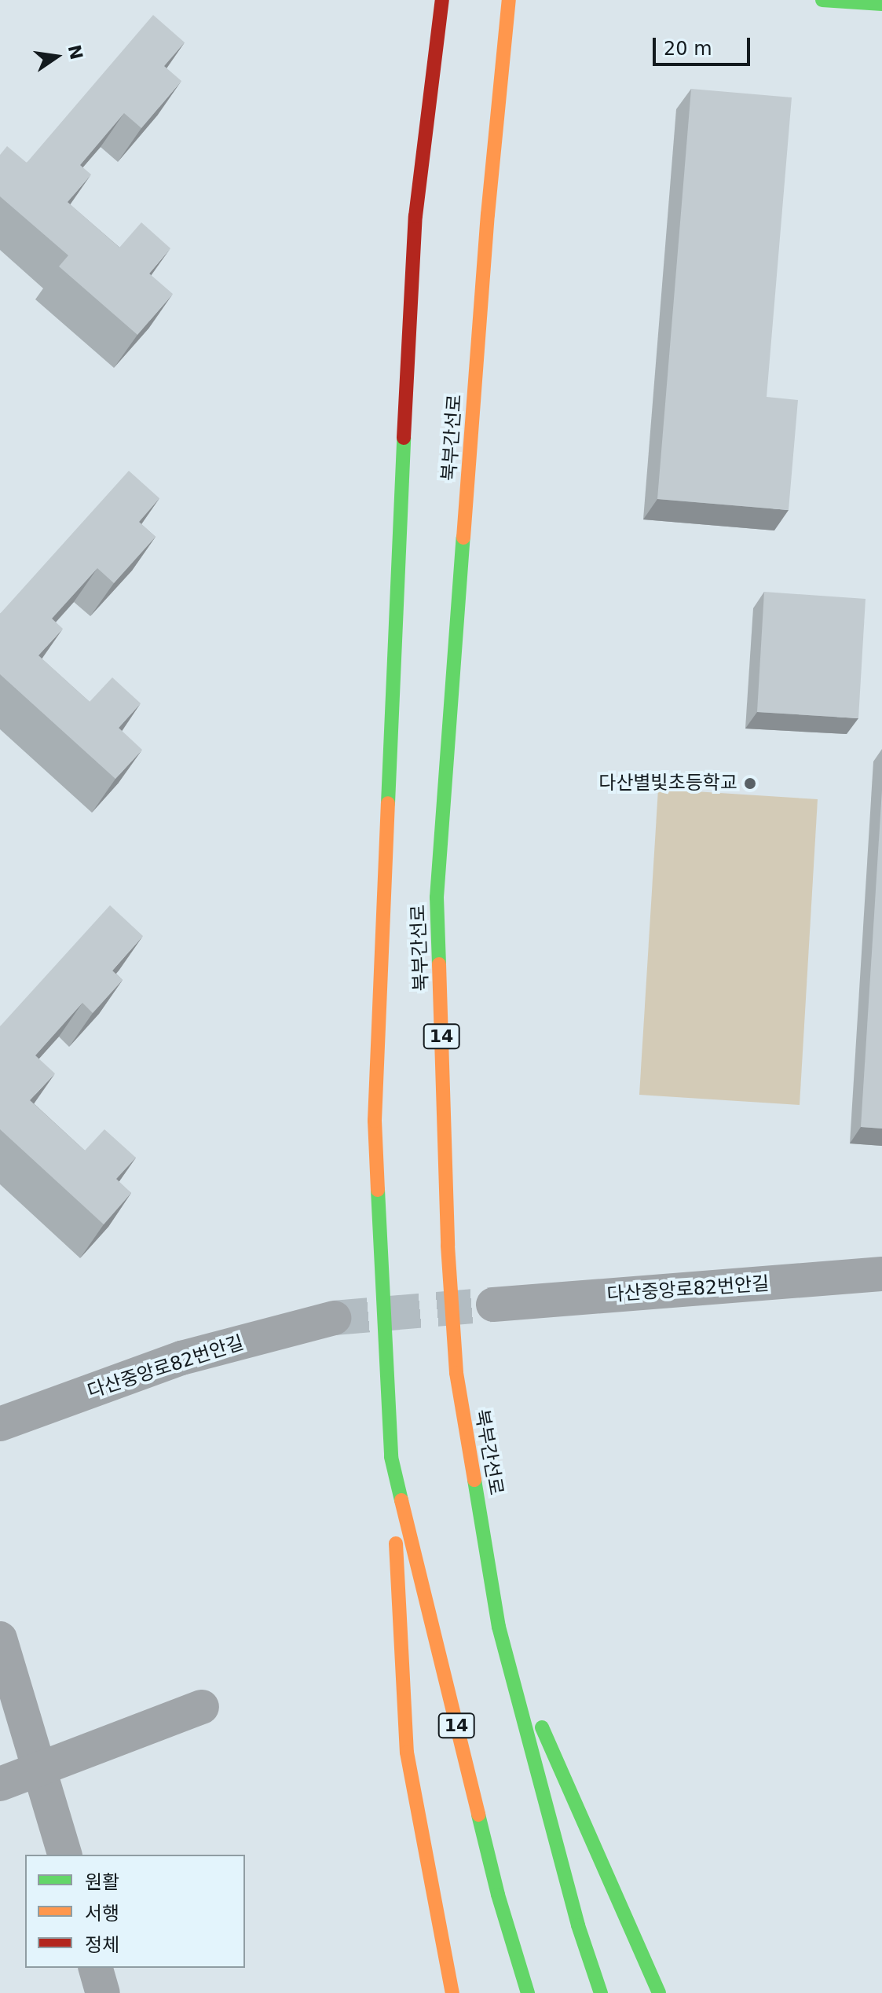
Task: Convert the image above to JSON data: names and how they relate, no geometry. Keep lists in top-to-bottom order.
{
  "streets": {
    "main road": ["북부간선로", "14"],
    "street": ["다산중앙로82번안길"]
  },
  "places": ["다산별빛초등학교"],
  "legend": ["원활", "서행", "정체"],
  "scale_bar": "20 m",
  "north": "right"
}
